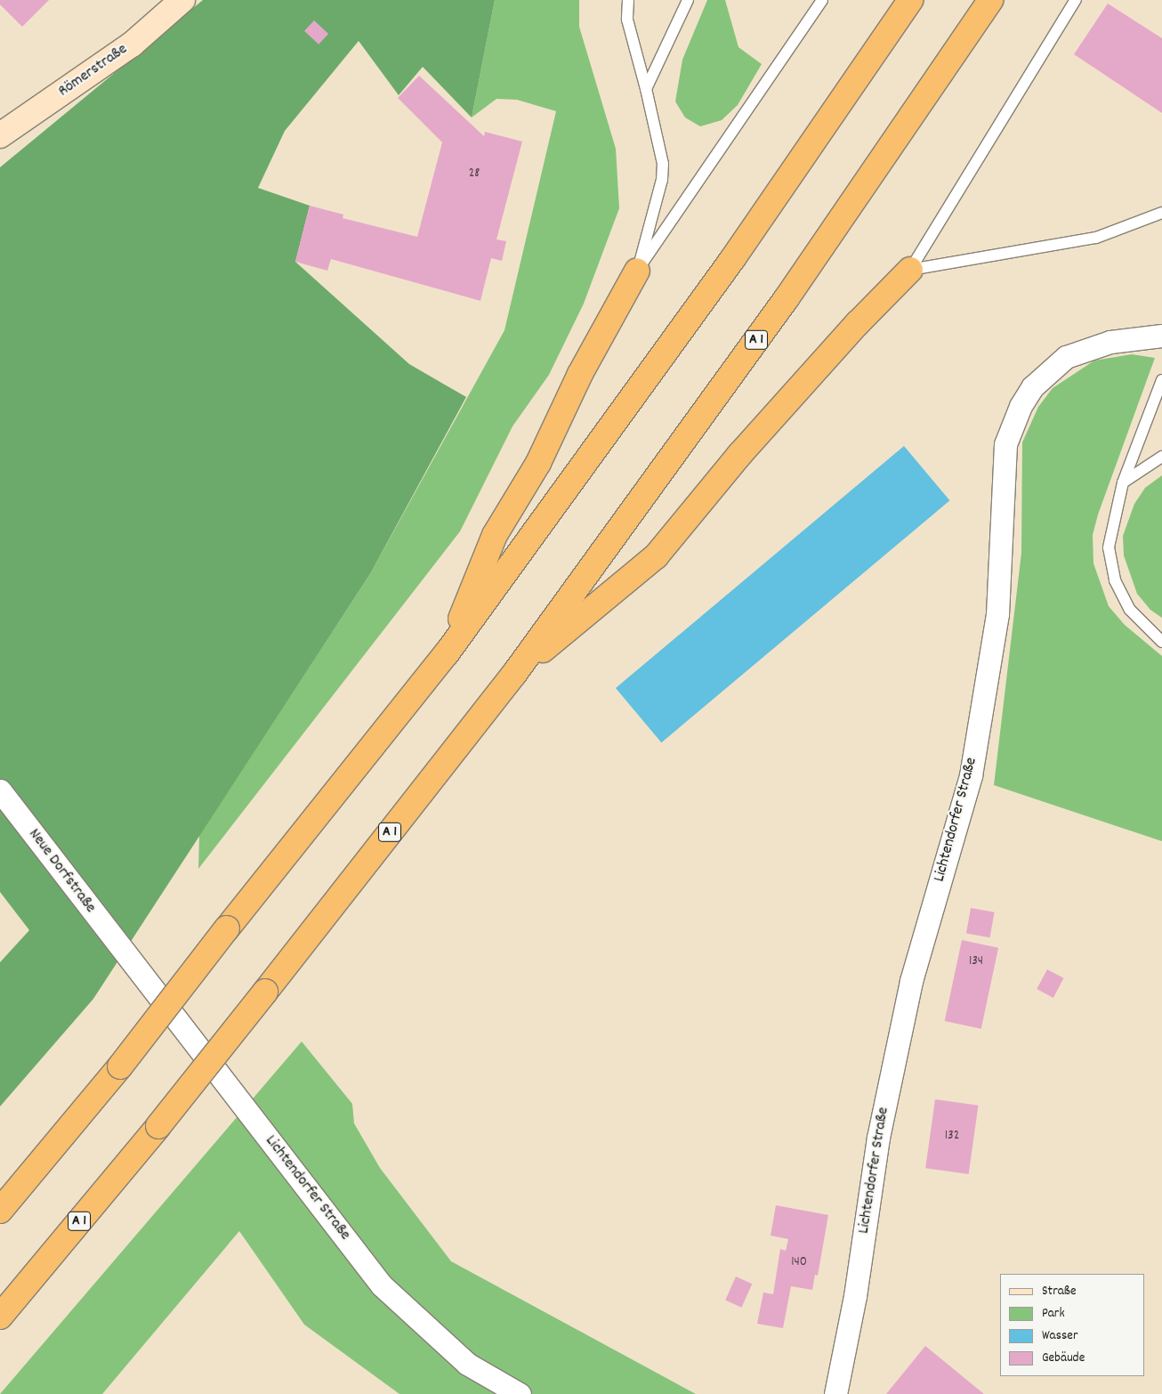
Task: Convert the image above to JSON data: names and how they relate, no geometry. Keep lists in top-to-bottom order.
{
  "streets": {
    "highway": ["A 1"],
    "street": ["Römerstraße", "Lichtendorfer Straße", "Neue Dorfstraße"]
  },
  "crossings": [
    ["Lichtendorfer Straße", "Neue Dorfstraße"]
  ],
  "house_numbers": [
    "28",
    "134",
    "132",
    "140"
  ],
  "legend": [
    "Straße",
    "Park",
    "Wasser",
    "Gebäude"
  ]
}
